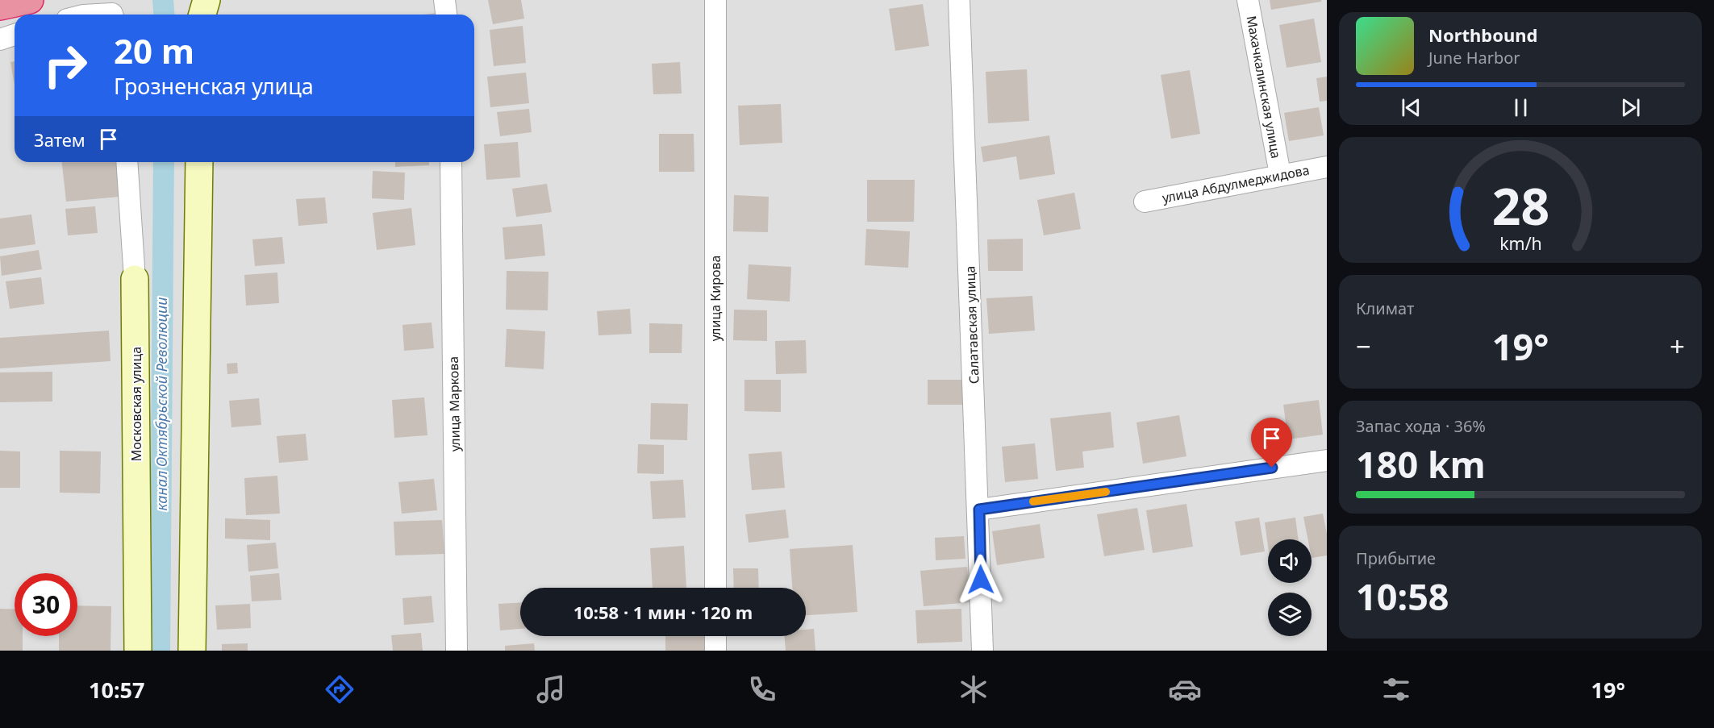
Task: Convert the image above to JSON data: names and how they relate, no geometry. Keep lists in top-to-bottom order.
{
  "streets": {
    "main road": ["Московская улица"],
    "street": [
      "Махачкалинская улица",
      "улица Абдулмеджидова",
      "улица Кирова",
      "Салатавская улица",
      "улица Маркова"
    ]
  },
  "crossings": [
    ["Махачкалинская улица", "улица Абдулмеджидова"]
  ],
  "water": ["канал Октябрьской Революции"],
  "page": {
    "turn": ["20 m", "Грозненская улица"],
    "song": ["Northbound", "June Harbor"],
    "then": "Затем",
    "tile": [
      "Климат",
      ["Запас хода · 36%", "180 km"],
      ["Прибытие", "10:58"]
    ],
    "heat": ["−", "19°", "+"],
    "limit": "30",
    "trip": "10:58 · 1 мин · 120 m",
    "tabs": ["10:57", "19°"],
    "gauge": ["28", "km/h"]
  }
}
